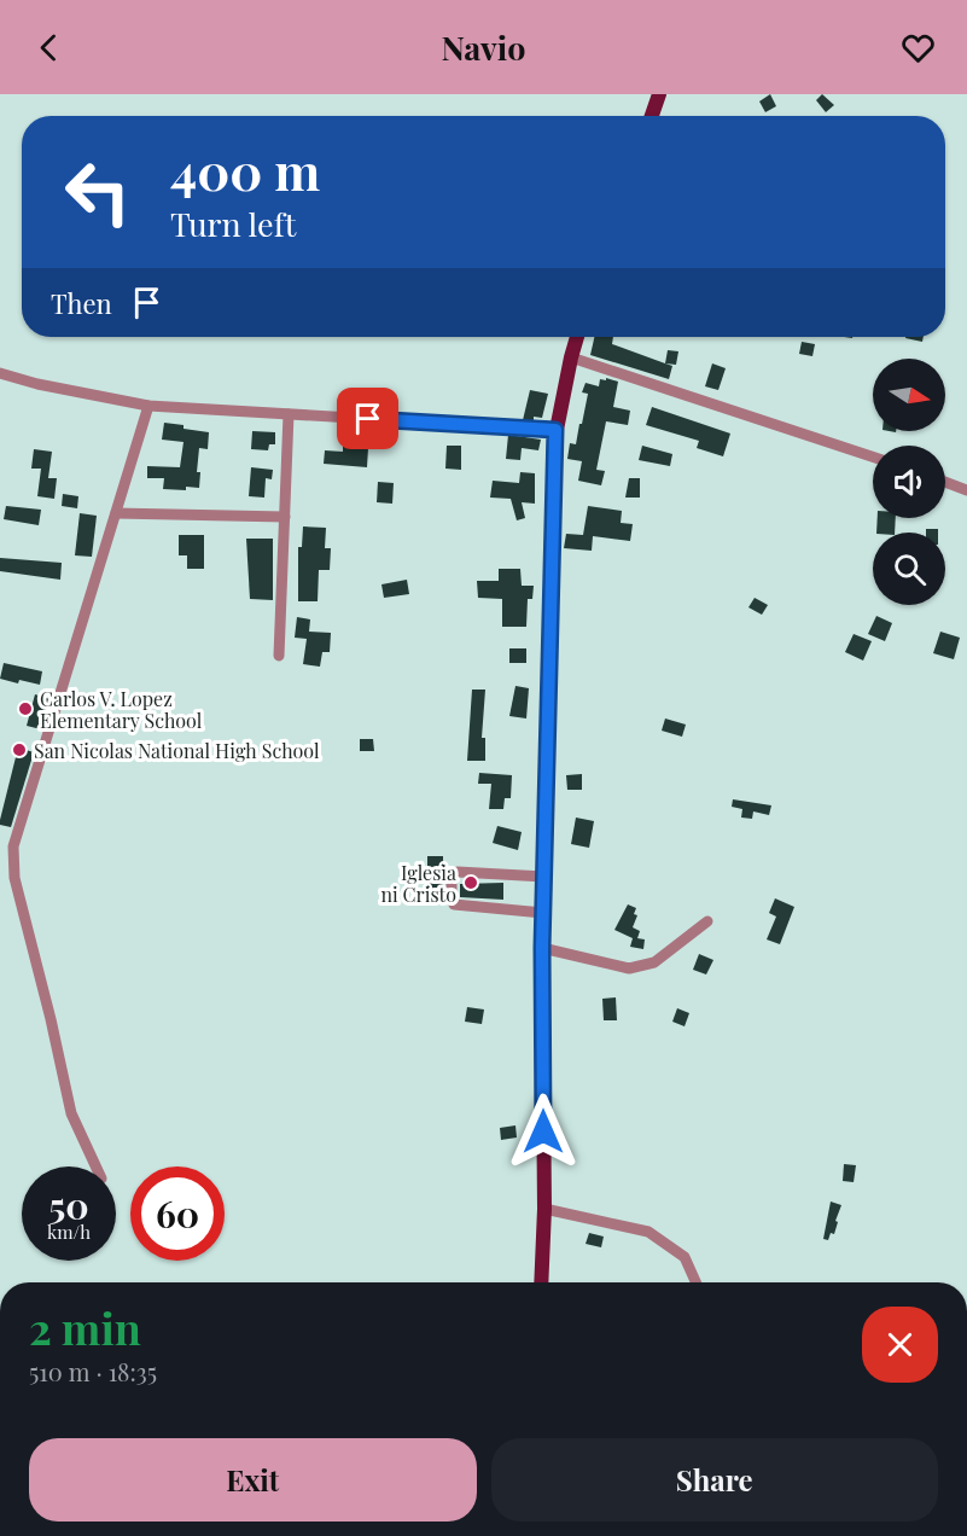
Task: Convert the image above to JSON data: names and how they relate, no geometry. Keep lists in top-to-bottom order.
{
  "places": ["Carlos V. Lopez Elementary School", "San Nicolas National High School", "Iglesia ni Cristo"],
  "north": "right",
  "page": {
    "header": "Navio",
    "turn": ["400 m", "Turn left"],
    "then": "Then",
    "speed": "50 km/h",
    "limit": "60",
    "heading": ["2 min", "510 m · 18:35"],
    "buttons": ["Exit", "Share"]
  }
}
